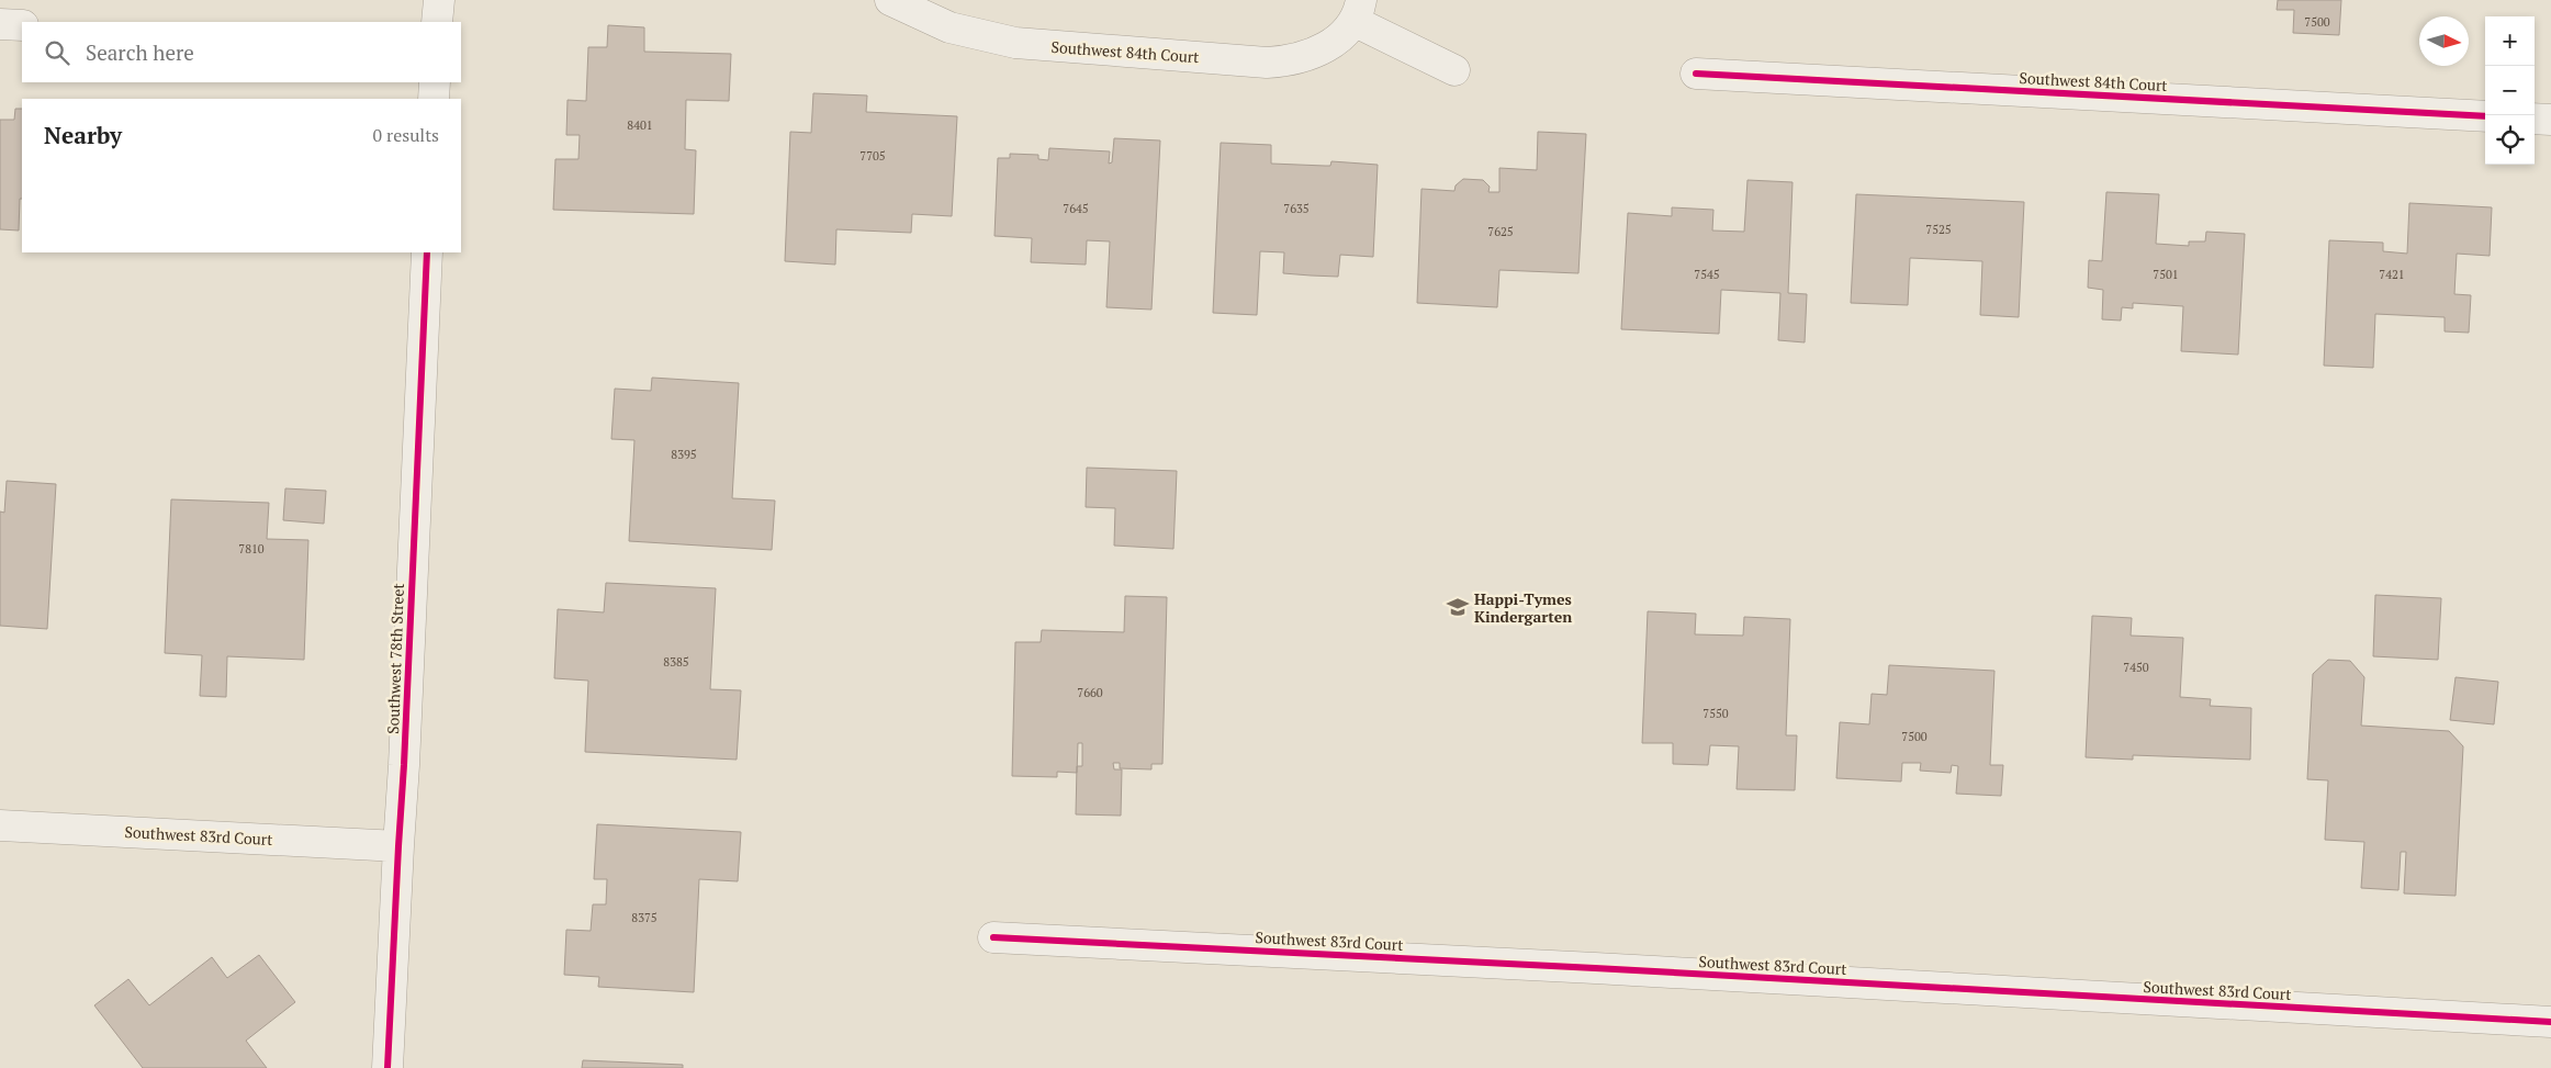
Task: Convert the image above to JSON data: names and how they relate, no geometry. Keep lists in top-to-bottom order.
{
  "streets": {
    "street": ["Southwest 84th Court", "Southwest 78th Street", "Southwest 83rd Court"]
  },
  "crossings": [
    ["Southwest 78th Street", "Southwest 83rd Court"]
  ],
  "places": {
    "school or university": ["Happi-Tymes Kindergarten"]
  },
  "house_numbers": [
    "7500",
    "8401",
    "7705",
    "7645",
    "7635",
    "7525",
    "7625",
    "7545",
    "7501",
    "7421",
    "8395",
    "7810",
    "8385",
    "7450",
    "7660",
    "7550",
    "7500",
    "8375"
  ],
  "north": "right",
  "page": {
    "map_buttons": ["+", "−"],
    "search": "Search here",
    "heading": ["Nearby", "0 results"]
  }
}
